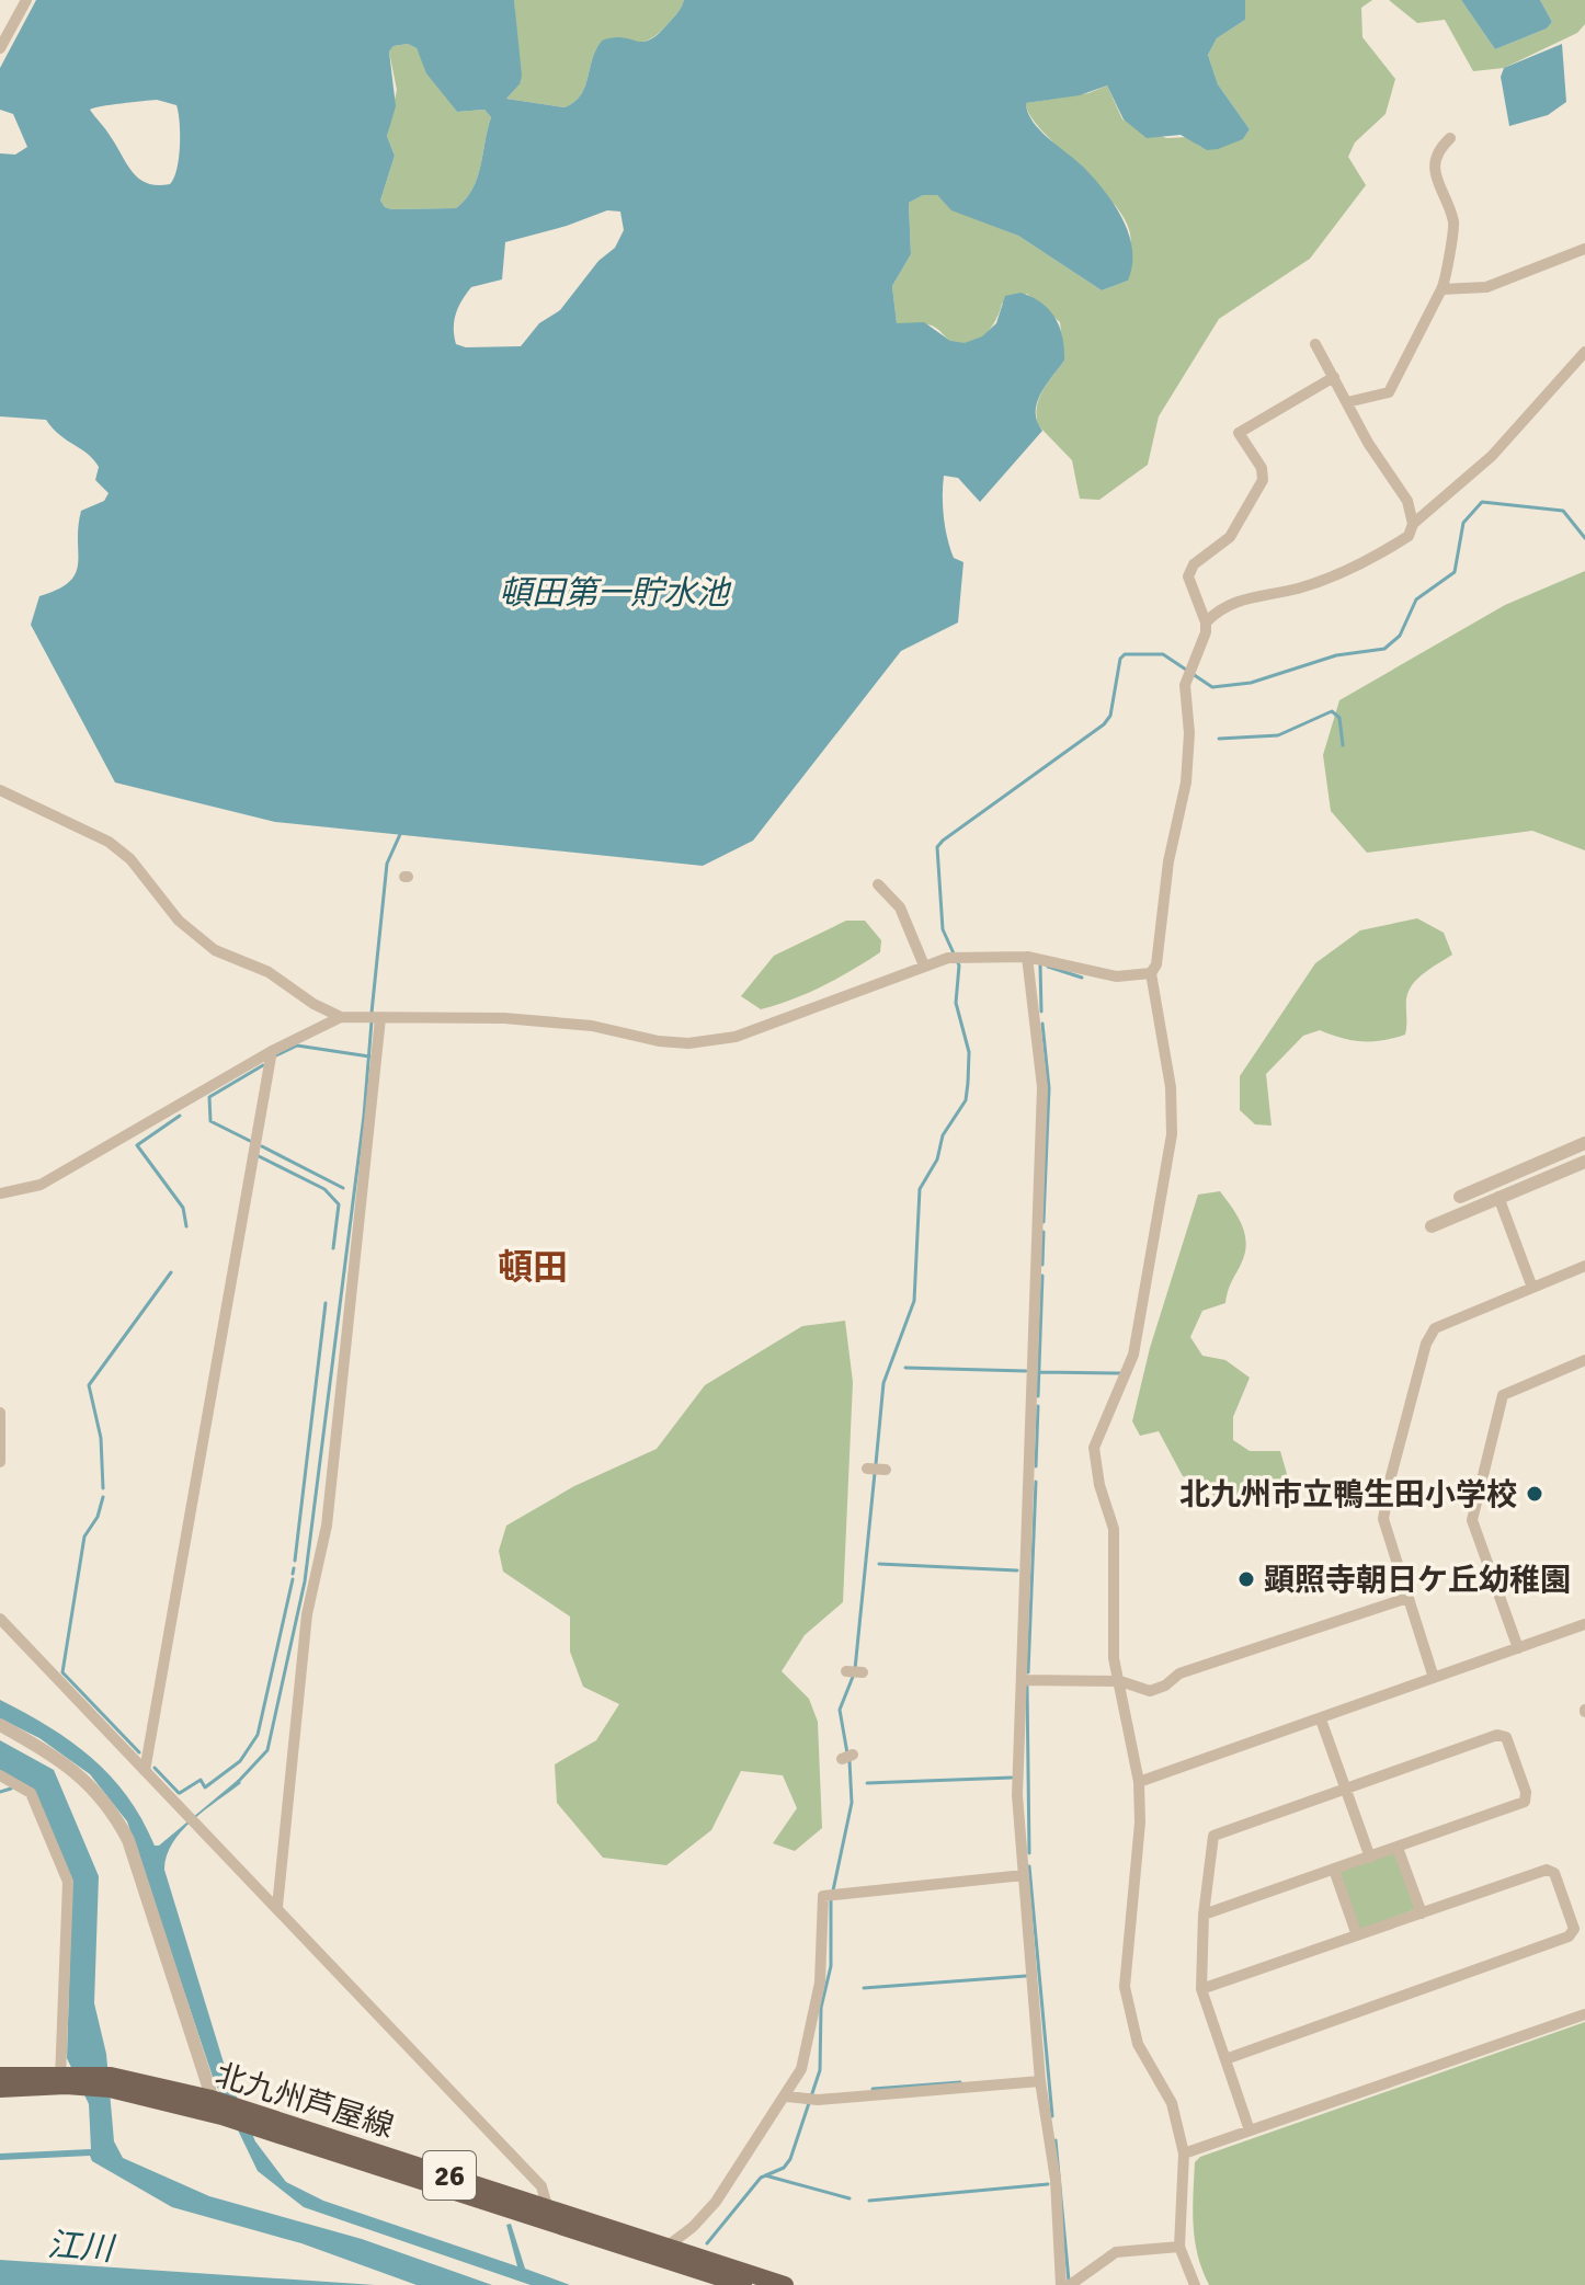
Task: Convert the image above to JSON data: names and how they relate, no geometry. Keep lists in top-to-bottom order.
{
  "streets": {
    "main road": ["北九州芦屋線", "26"]
  },
  "districts": ["頓田"],
  "water": ["頓田第一貯水池", "江川"],
  "places": ["北九州市立鴨生田小学校", "顕照寺朝日ケ丘幼稚園"]
}
